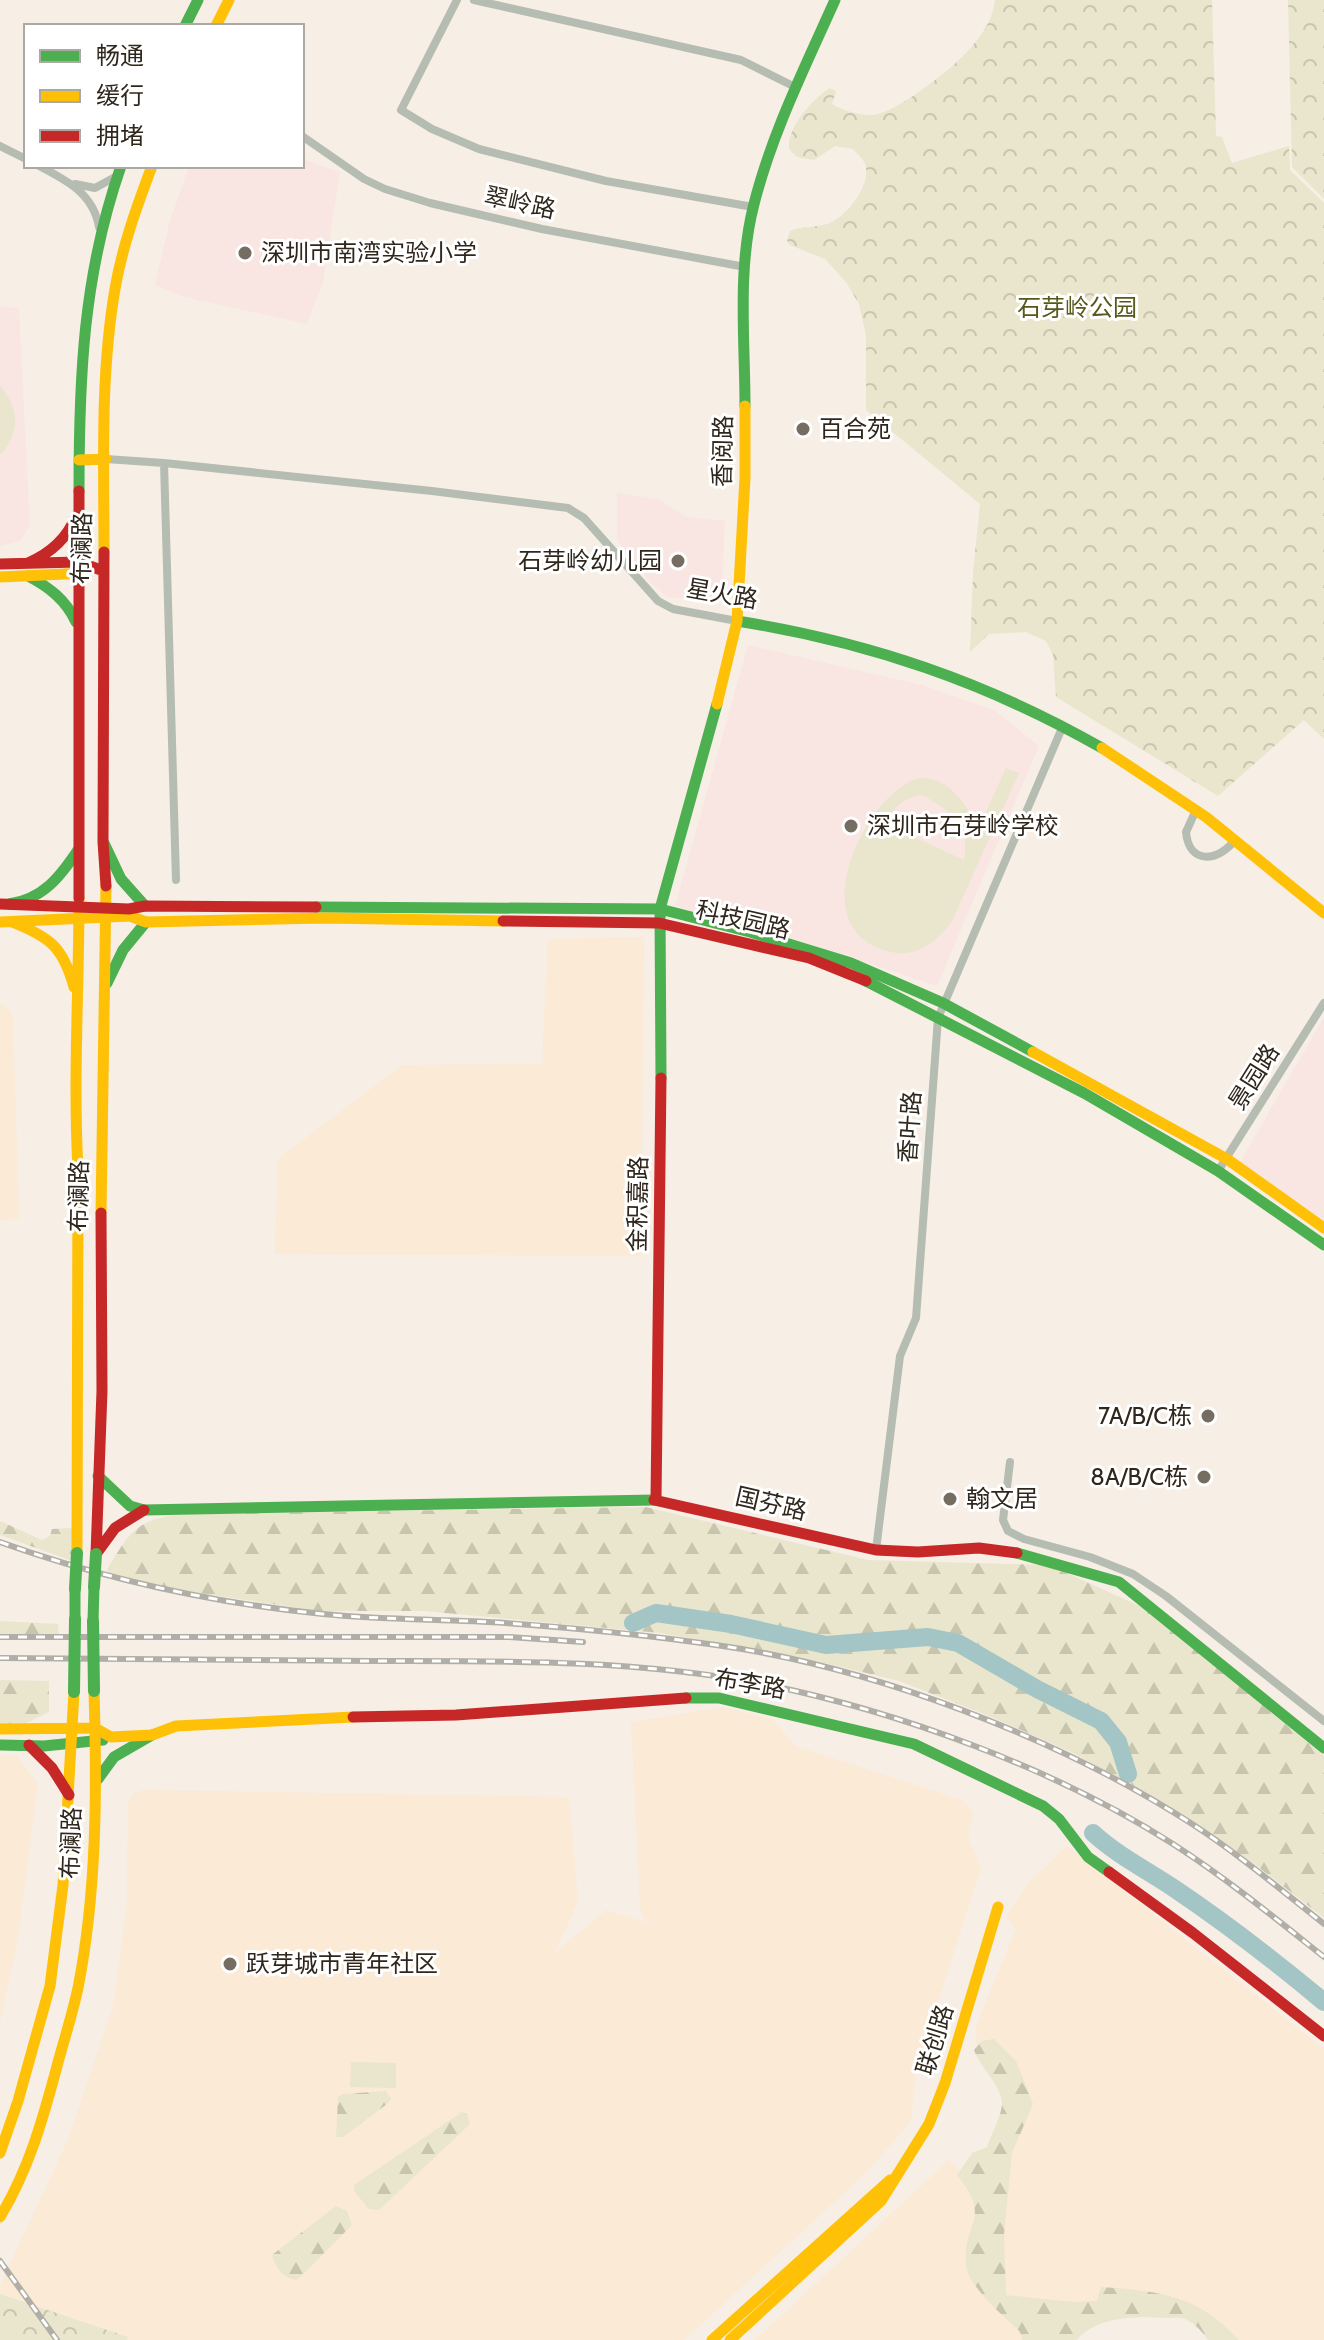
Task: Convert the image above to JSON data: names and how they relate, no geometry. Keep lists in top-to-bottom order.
{
  "streets": {
    "main road": [
      "香阅路",
      "布澜路",
      "星火路",
      "科技园路",
      "金积嘉路",
      "国芬路",
      "布李路",
      "联创路"
    ],
    "street": ["翠岭路", "景园路", "香叶路"]
  },
  "crossings": [
    ["翠岭路", "香阅路"],
    ["香阅路", "星火路"],
    ["香阅路", "科技园路"],
    ["香阅路", "金积嘉路"],
    ["布澜路", "星火路"],
    ["布澜路", "科技园路"],
    ["布澜路", "布李路"],
    ["星火路", "香叶路"],
    ["科技园路", "景园路"],
    ["科技园路", "香叶路"],
    ["科技园路", "金积嘉路"],
    ["香叶路", "国芬路"],
    ["金积嘉路", "国芬路"]
  ],
  "parks": ["石芽岭公园"],
  "places": [
    "深圳市南湾实验小学",
    "百合苑",
    "石芽岭幼儿园",
    "深圳市石芽岭学校",
    "7A/B/C栋",
    "8A/B/C栋",
    "翰文居",
    "跃芽城市青年社区"
  ],
  "legend": ["畅通", "缓行", "拥堵"]
}
